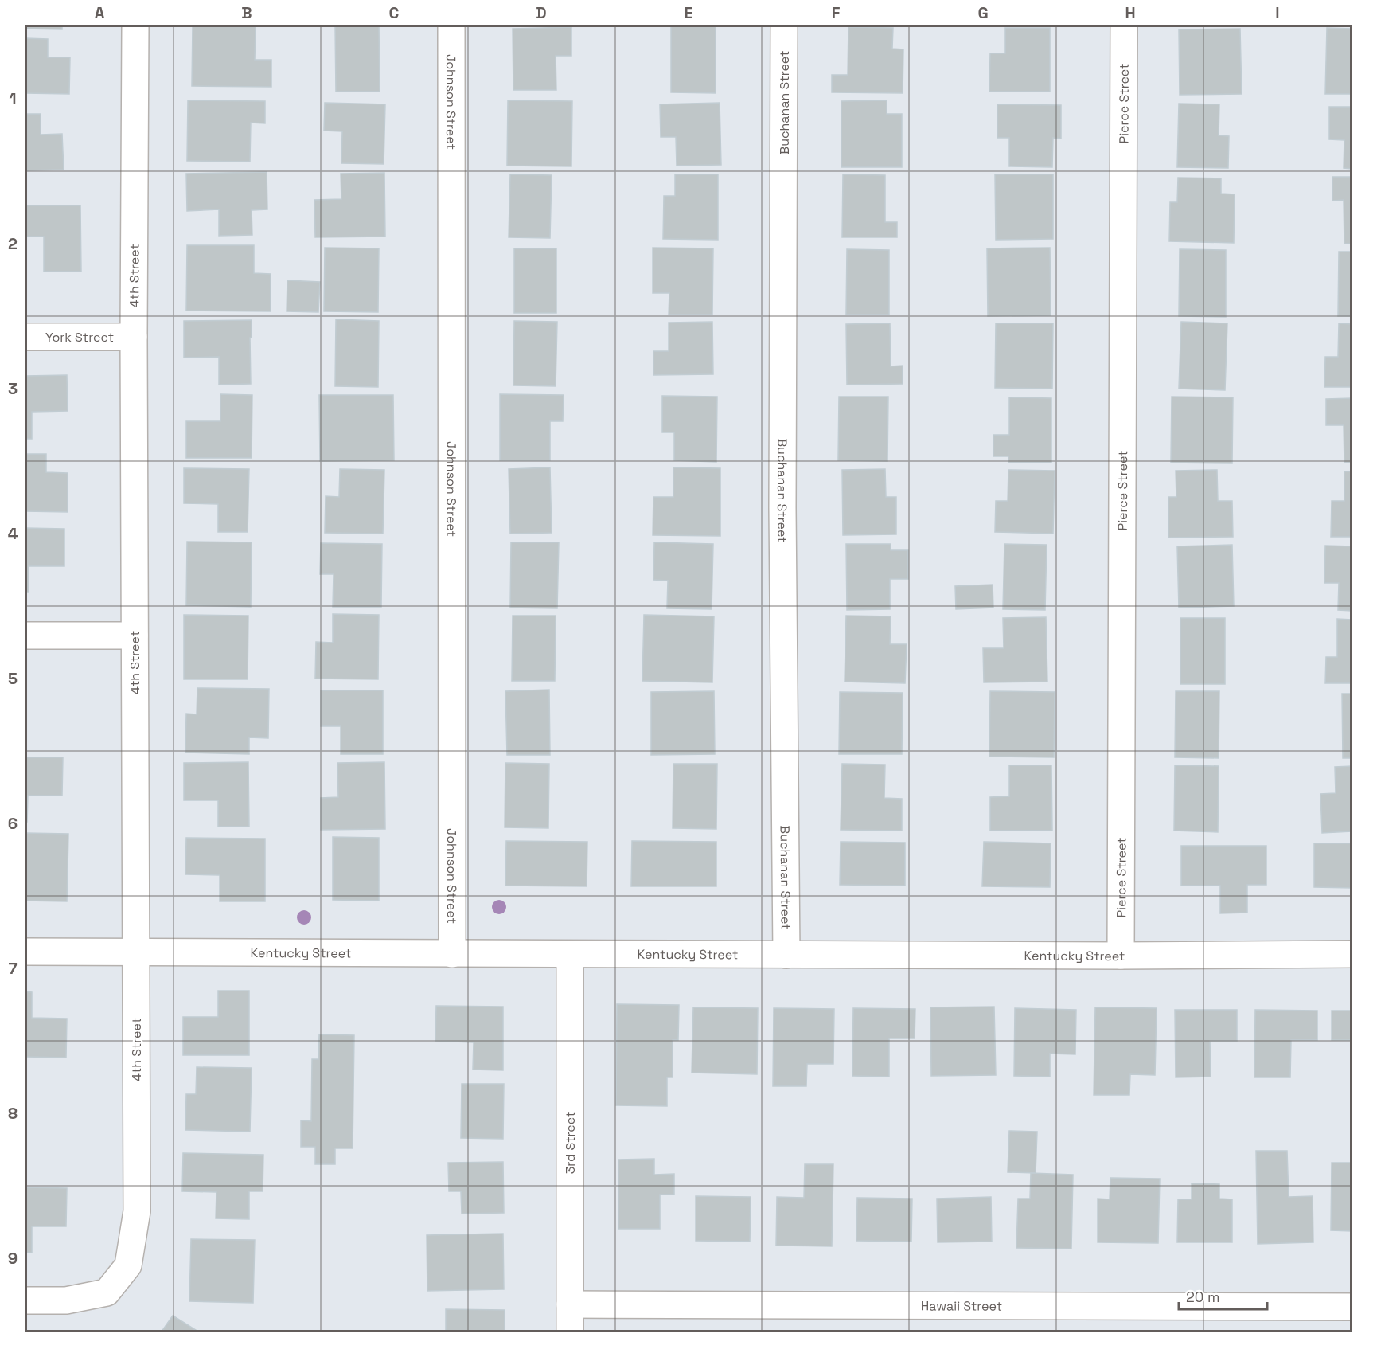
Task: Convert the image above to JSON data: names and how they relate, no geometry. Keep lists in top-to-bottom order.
{
  "streets": {
    "street": [
      "Johnson Street",
      "Buchanan Street",
      "Pierce Street",
      "4th Street",
      "York Street",
      "Kentucky Street",
      "3rd Street",
      "Hawaii Street"
    ]
  },
  "crossings": [
    ["Johnson Street", "Kentucky Street"],
    ["Buchanan Street", "Kentucky Street"],
    ["Pierce Street", "Kentucky Street"],
    ["4th Street", "York Street"],
    ["4th Street", "Kentucky Street"],
    ["Kentucky Street", "3rd Street"],
    ["3rd Street", "Hawaii Street"]
  ],
  "scale_bar": "20 m",
  "grid": {
    "columns": [
      "A",
      "B",
      "C",
      "D",
      "E",
      "F",
      "G",
      "H",
      "I"
    ],
    "rows": [
      "1",
      "2",
      "3",
      "4",
      "5",
      "6",
      "7",
      "8",
      "9"
    ]
  }
}
